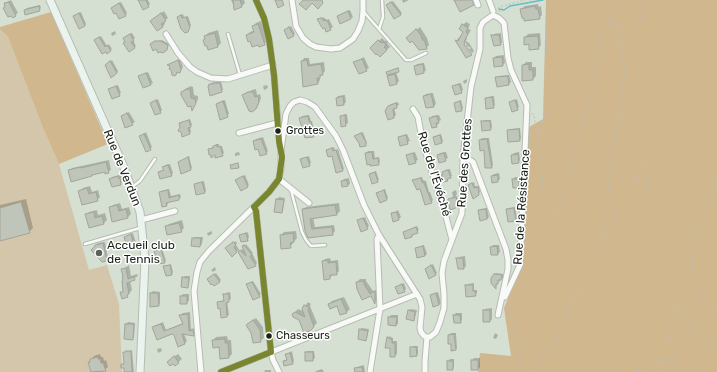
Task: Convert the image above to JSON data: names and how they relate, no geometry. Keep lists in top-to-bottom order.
{
  "streets": {
    "main road": ["Rue de Verdun"],
    "street": ["Rue des Grottes", "Rue de l'Évéché", "Rue de la Résistance"]
  },
  "crossings": [
    ["Rue des Grottes", "Rue de l'Évéché"]
  ],
  "places": ["Grottes", "Accueil club de Tennis", "Chasseurs"]
}
